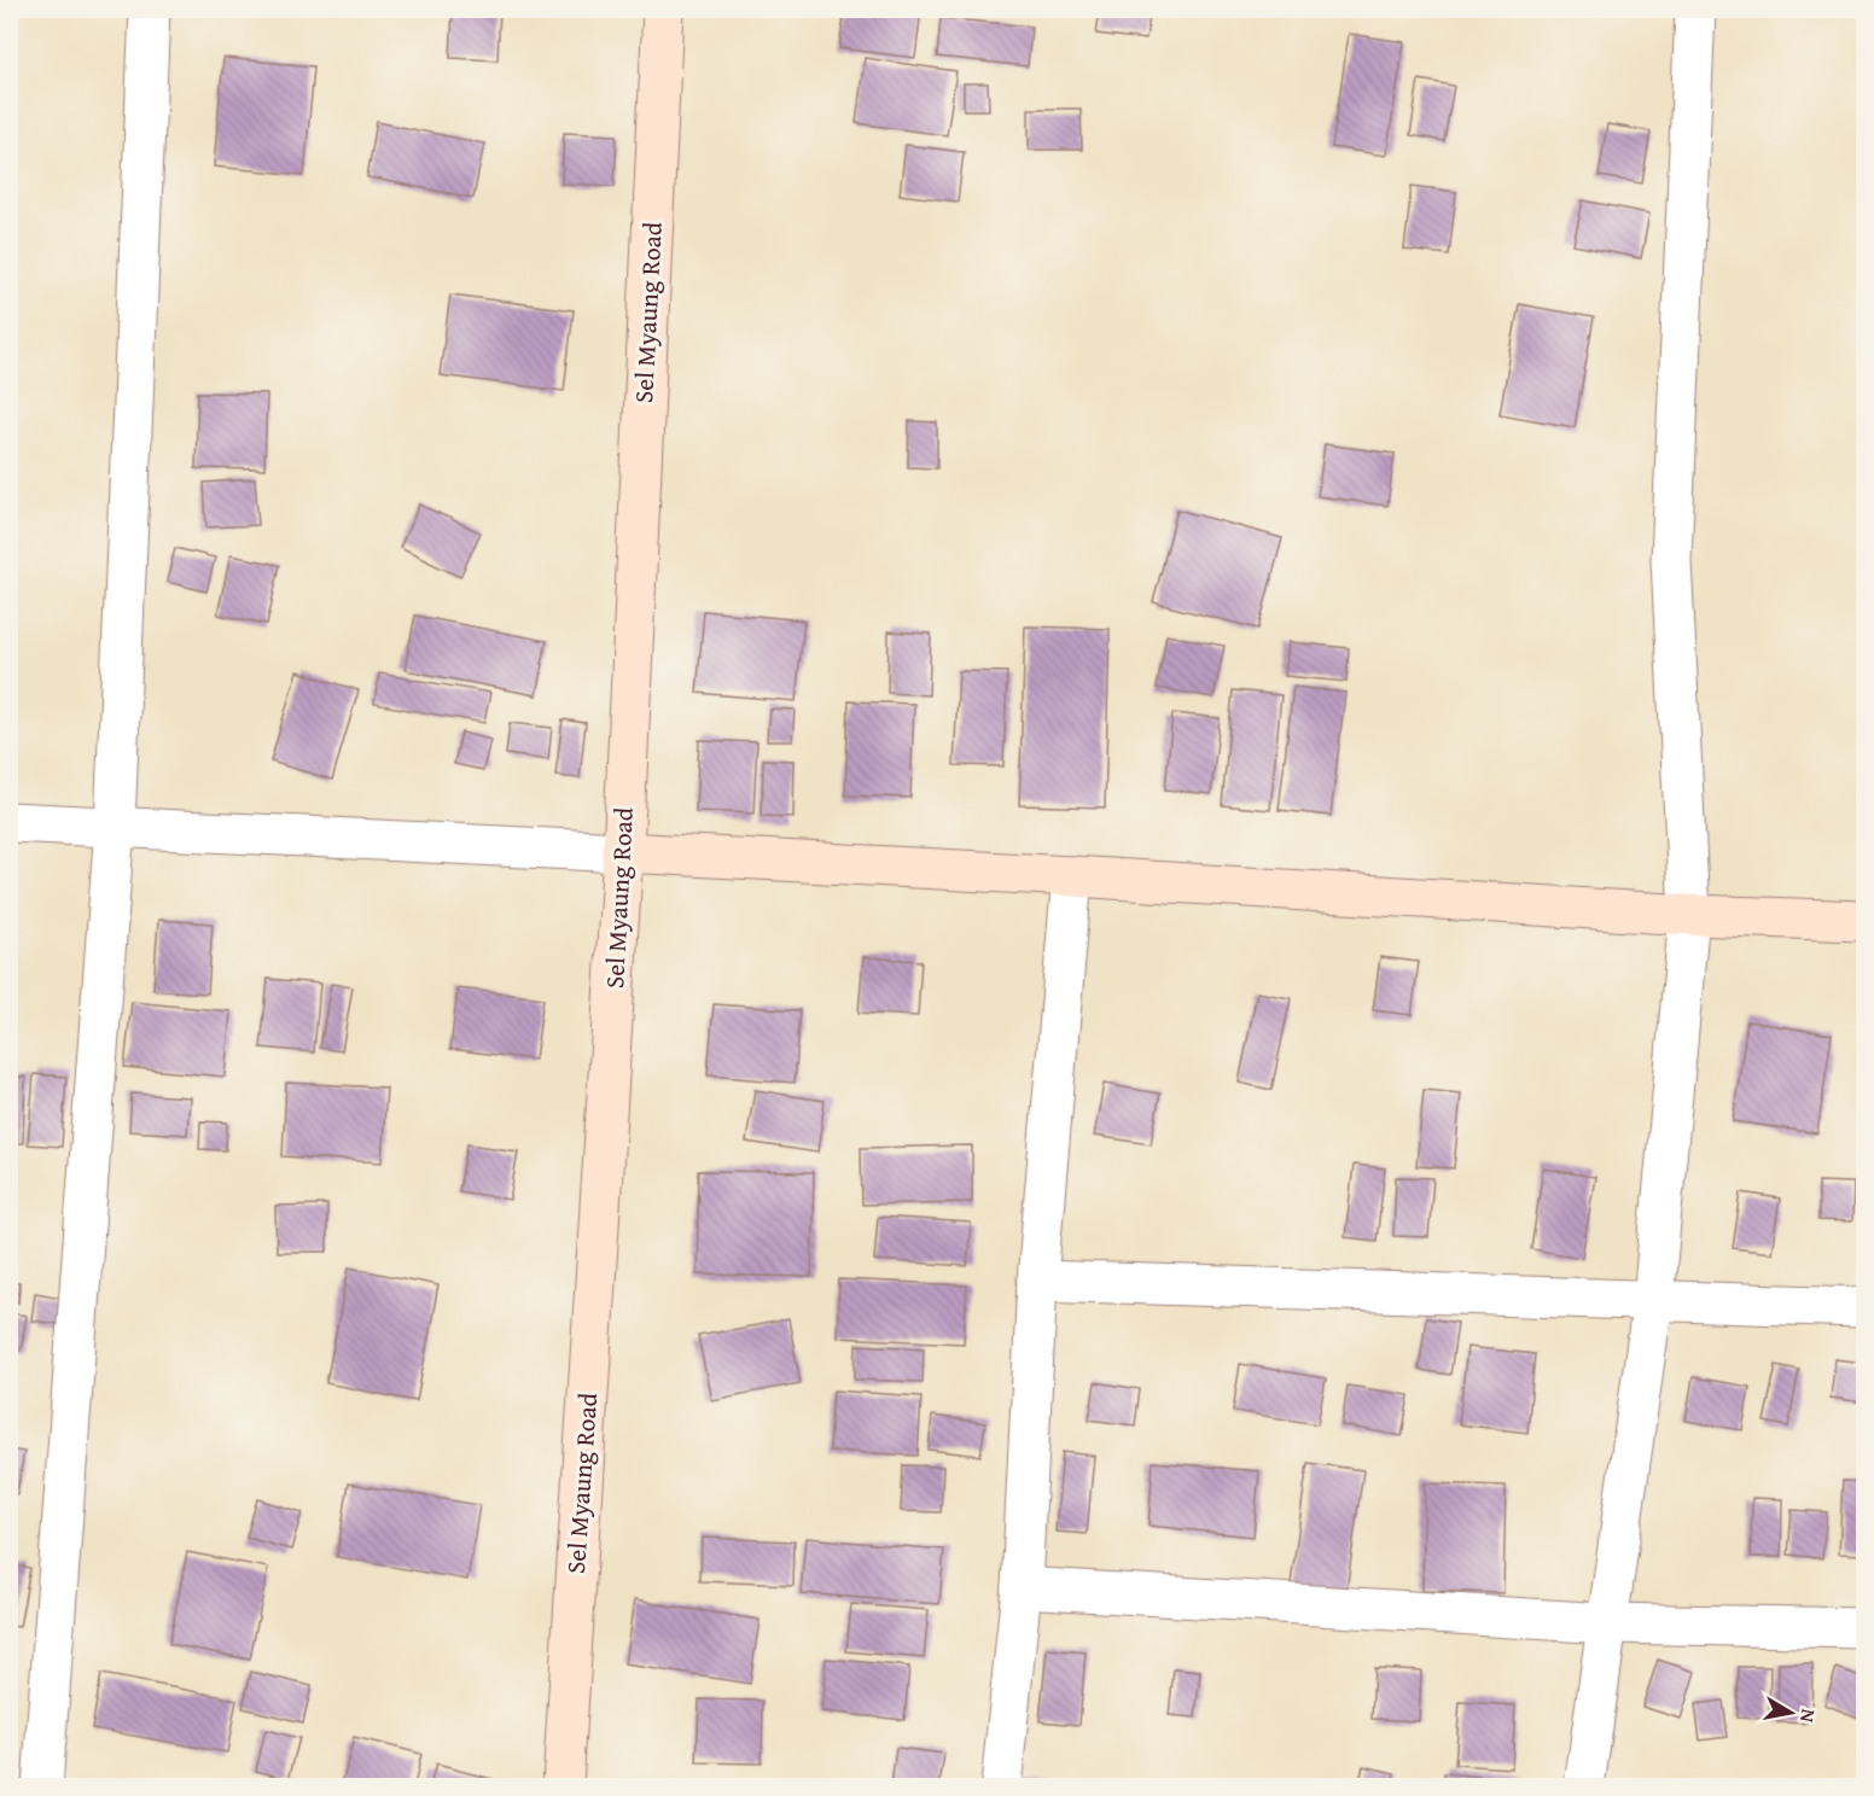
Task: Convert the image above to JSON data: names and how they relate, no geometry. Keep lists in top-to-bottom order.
{
  "streets": {
    "main road": ["Sel Myaung Road"]
  },
  "north": "right"
}
